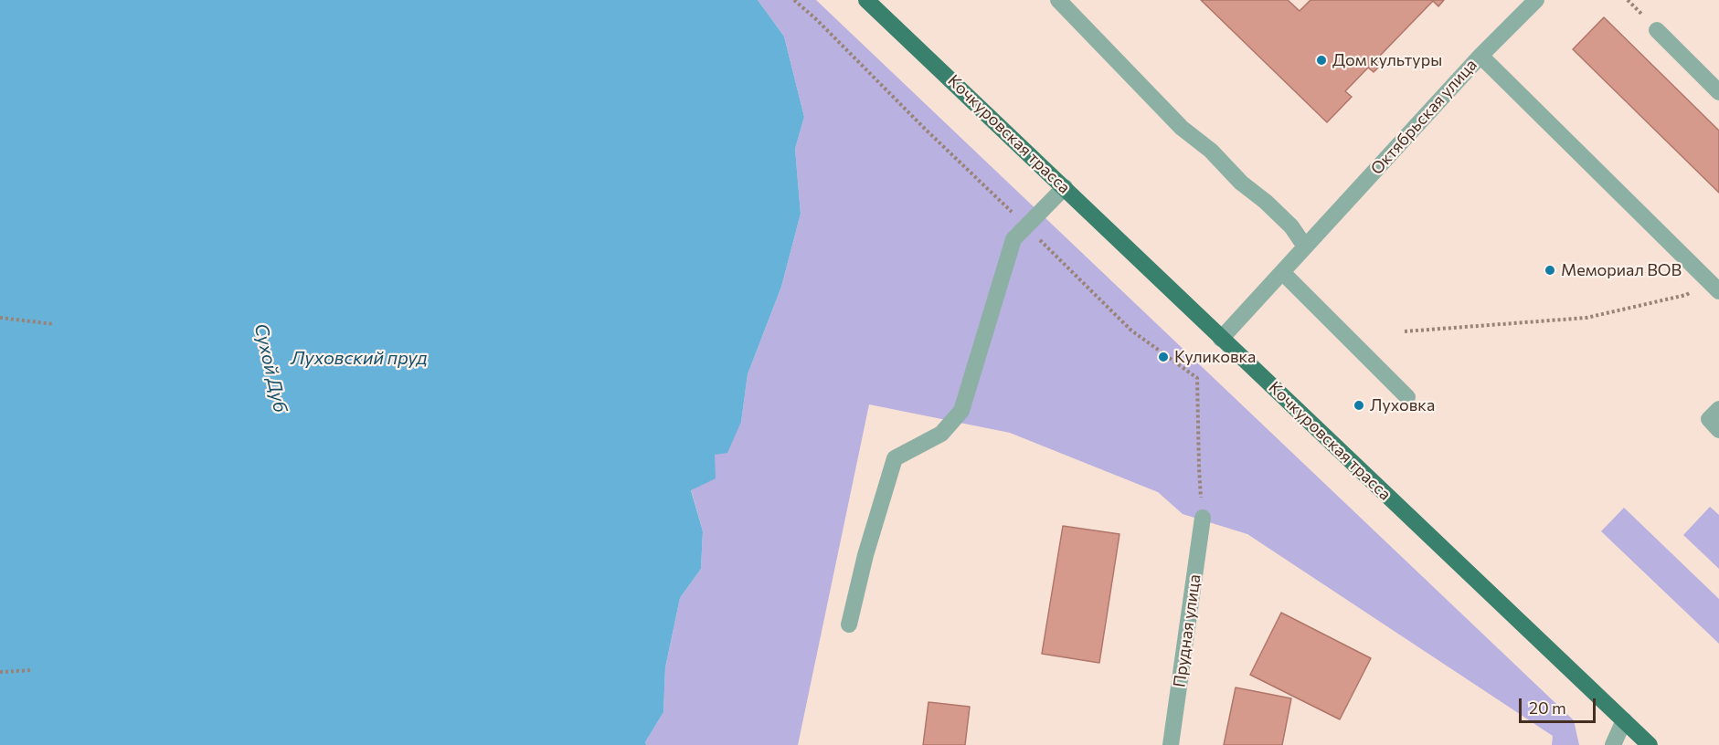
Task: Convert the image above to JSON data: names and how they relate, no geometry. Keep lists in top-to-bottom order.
{
  "streets": {
    "main road": ["Кочкуровская трасса"],
    "street": ["Октябрьская улица", "Прудная улица"]
  },
  "crossings": [
    ["Октябрьская улица", "Кочкуровская трасса"]
  ],
  "water": ["Луховский пруд", "Сухой Дуб"],
  "places": [
    "Дом культуры",
    "Мемориал ВОВ",
    "Куликовка",
    "Луховка"
  ],
  "scale_bar": "20 m"
}
